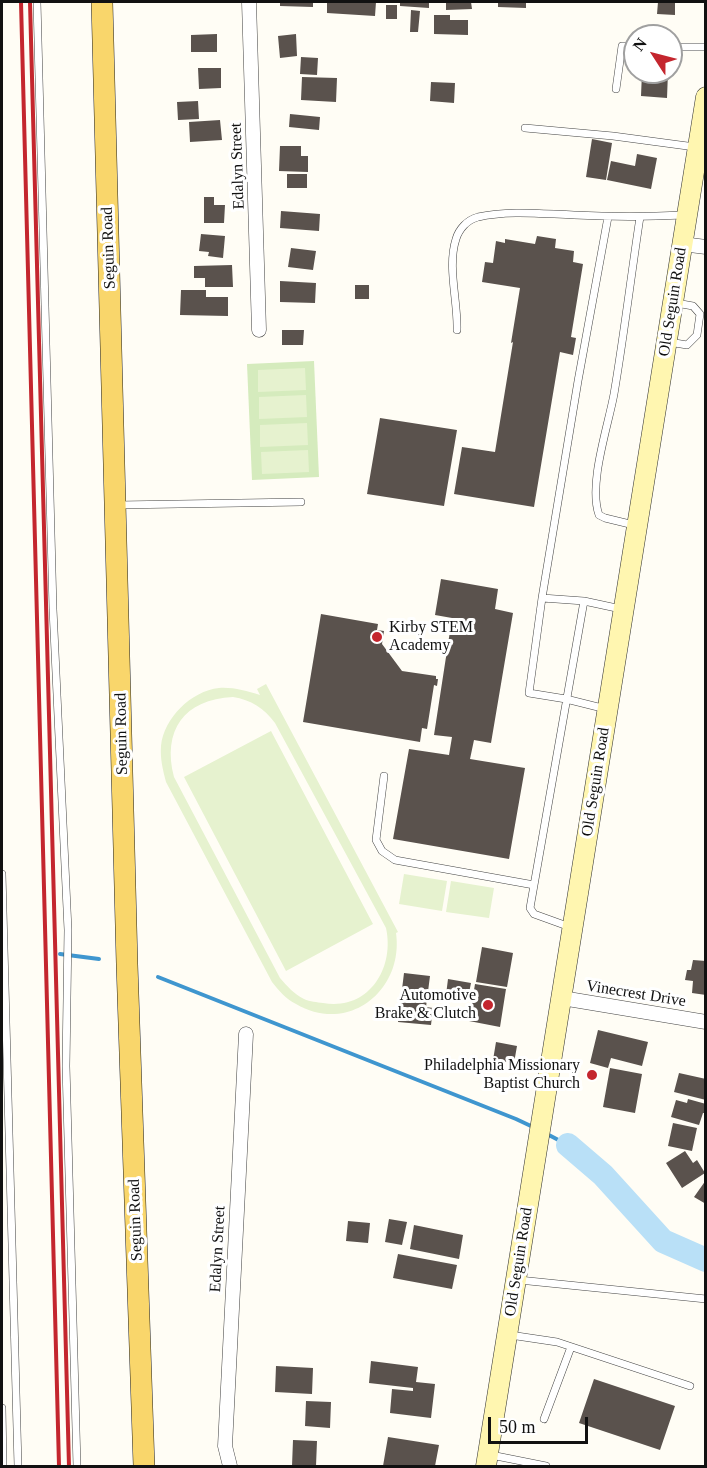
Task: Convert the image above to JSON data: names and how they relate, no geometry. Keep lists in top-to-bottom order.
{
  "streets": {
    "main road": ["Seguin Road"],
    "street": ["Edalyn Street", "Old Seguin Road", "Vinecrest Drive"]
  },
  "crossings": [
    ["Old Seguin Road", "Vinecrest Drive"]
  ],
  "places": ["Kirby STEM Academy", "Automotive Brake & Clutch", "Philadelphia Missionary Baptist Church"],
  "scale_bar": "50 m",
  "north": "top left"
}
